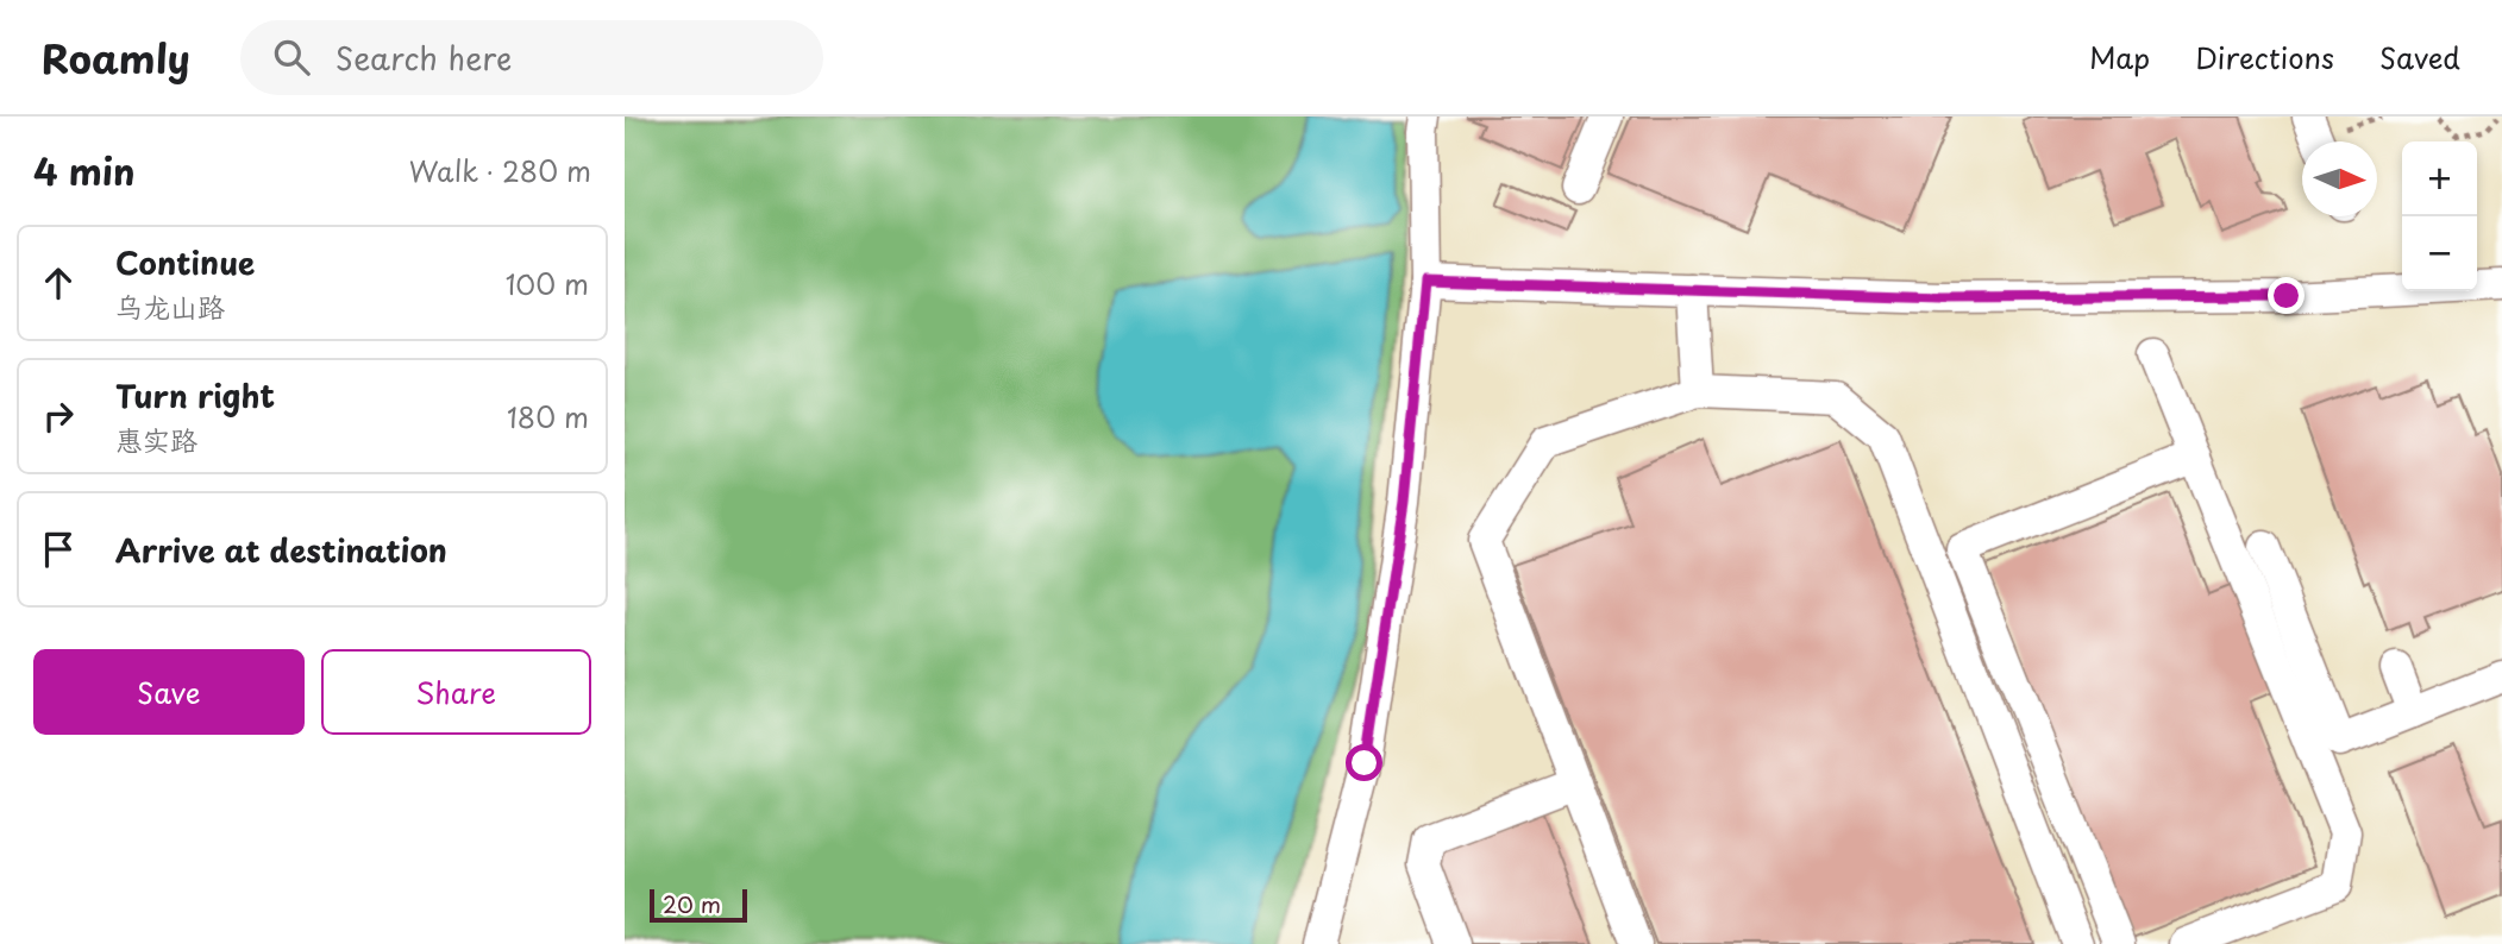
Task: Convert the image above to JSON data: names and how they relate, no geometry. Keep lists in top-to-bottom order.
{
  "scale_bar": "20 m",
  "north": "right",
  "page": {
    "header": "Roamly",
    "search": "Search here",
    "nav": ["Map", "Directions", "Saved"],
    "heading": ["4 min", "Walk · 280 m"],
    "map_buttons": ["+", "−"],
    "list": [
      ["Continue", "乌龙山路", "100 m"],
      ["Turn right", "惠实路", "180 m"],
      "Arrive at destination"
    ],
    "buttons": ["Save", "Share"],
    "scale": "20 m"
  }
}
